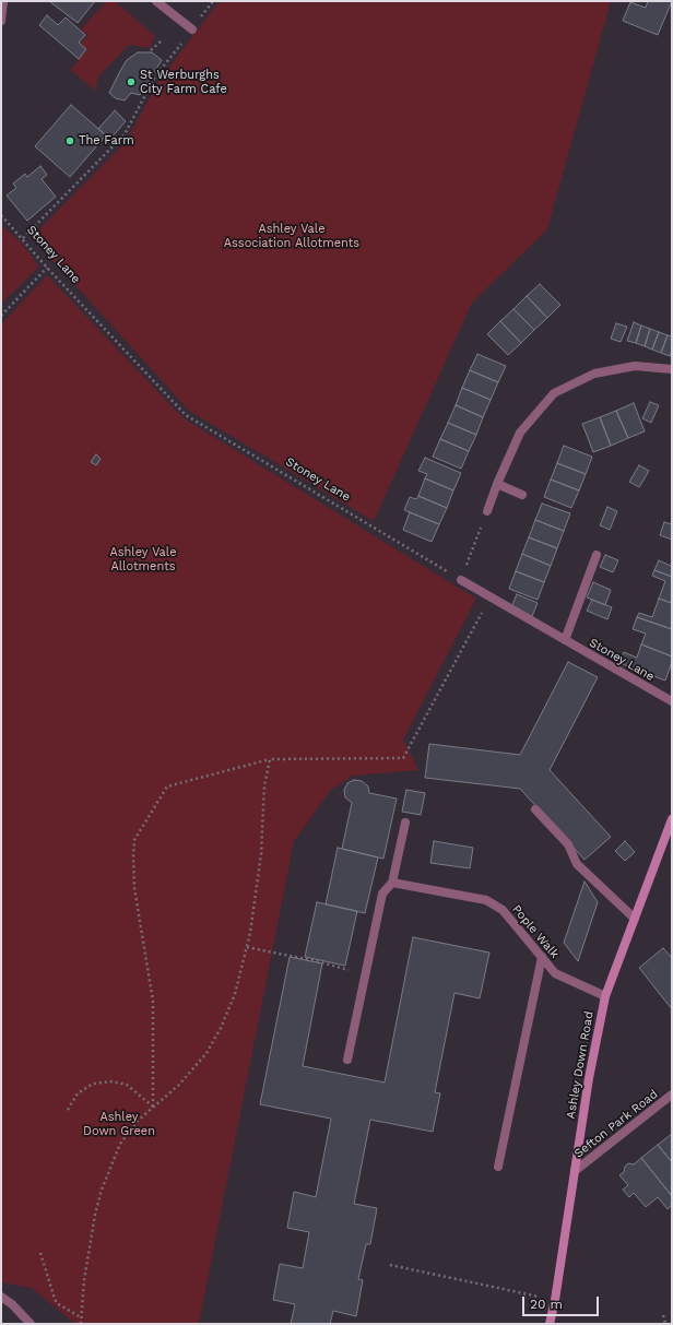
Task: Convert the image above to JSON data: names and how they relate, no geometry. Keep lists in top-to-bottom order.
{
  "streets": {
    "main road": ["Ashley Down Road"],
    "street": ["Stoney Lane", "Pople Walk", "Sefton Park Road"]
  },
  "crossings": [
    ["Pople Walk", "Ashley Down Road"],
    ["Ashley Down Road", "Sefton Park Road"]
  ],
  "parks": ["Ashley Vale Association Allotments", "Ashley Vale Allotments", "Ashley Down Green"],
  "places": ["St Werburghs City Farm Cafe", "The Farm"],
  "scale_bar": "20 m"
}
